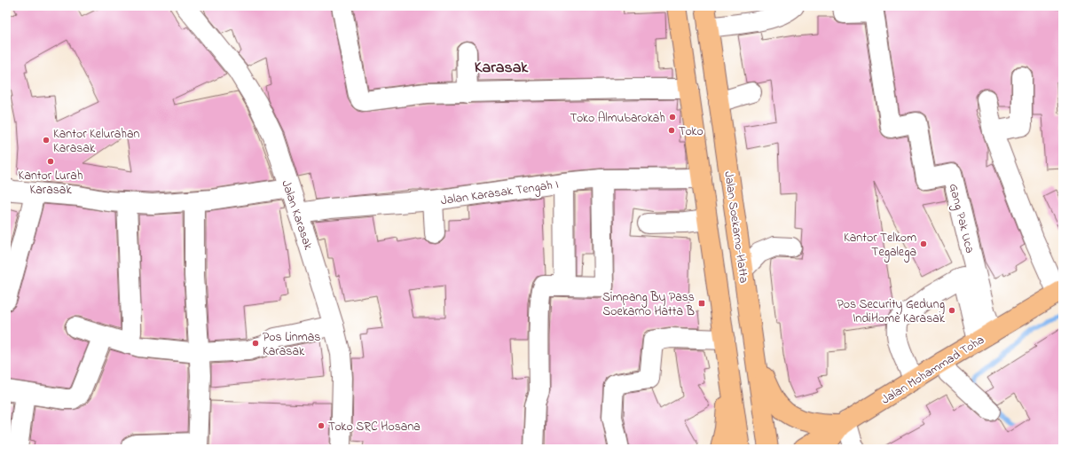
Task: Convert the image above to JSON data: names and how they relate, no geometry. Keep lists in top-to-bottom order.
{
  "streets": {
    "main road": ["Jalan Soekarno-Hatta", "Jalan Mohammad Toha"],
    "street": ["Jalan Karasak Tengah I", "Jalan Karasak", "Gang Pak Uca"]
  },
  "crossings": [
    ["Jalan Karasak Tengah I", "Jalan Karasak"],
    ["Gang Pak Uca", "Jalan Mohammad Toha"]
  ],
  "districts": ["Karasak"],
  "places": {
    "other": [
      "Toko Almubarokah",
      "Toko",
      "Kantor Kelurahan Karasak",
      "Kantor Lurah Karasak",
      "Kantor Telkom Tegalega",
      "Pos Security Gedung IndiHome Karasak",
      "Pos Linmas Karasak",
      "Toko SRC Hosana"
    ],
    "transit": ["Simpang By Pass Soekarno Hatta B"]
  }
}
